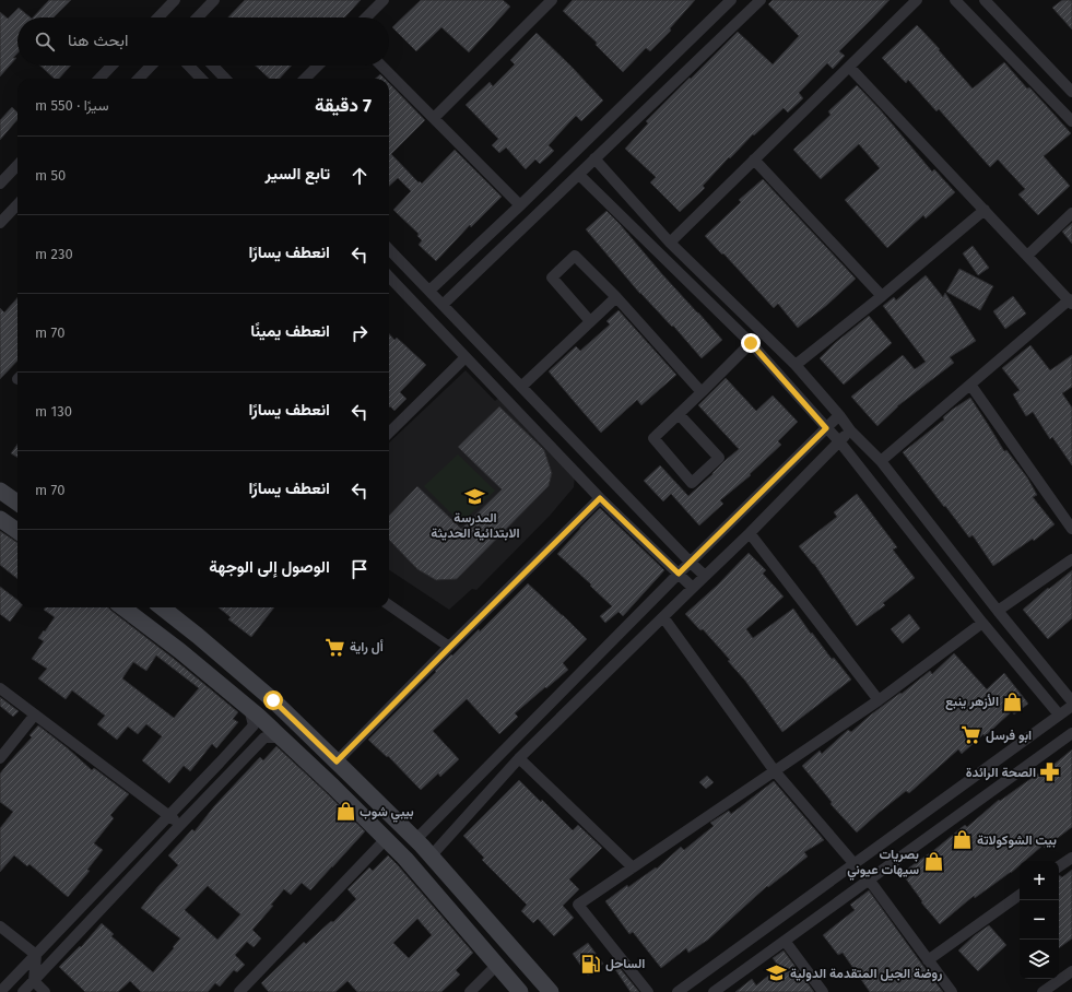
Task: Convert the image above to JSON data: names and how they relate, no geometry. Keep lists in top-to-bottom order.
{
  "places": {
    "school or university": ["المدرسة الابتدائية الحديثة", "روضة الجيل المتقدمة الدولية"],
    "supermarket": ["أل راية", "ابو فرسل"],
    "shop": [
      "الأزهر ينبع",
      "بيبي شوب",
      "بيت الشوكولاتة",
      "بصريات سيهات عيوني"
    ],
    "pharmacy": ["الصحة الرائدة"],
    "fuel station": ["الساحل"]
  },
  "page": {
    "search": "ابحث هنا",
    "heading": ["7 دقيقة", "سيرًا · 550 m"],
    "list": [
      ["تابع السير", "50 m"],
      ["انعطف يسارًا", "230 m"],
      ["انعطف يمينًا", "70 m"],
      ["انعطف يسارًا", "130 m"],
      ["انعطف يسارًا", "70 m"],
      "الوصول إلى الوجهة"
    ],
    "map_buttons": ["+", "−"]
  }
}
